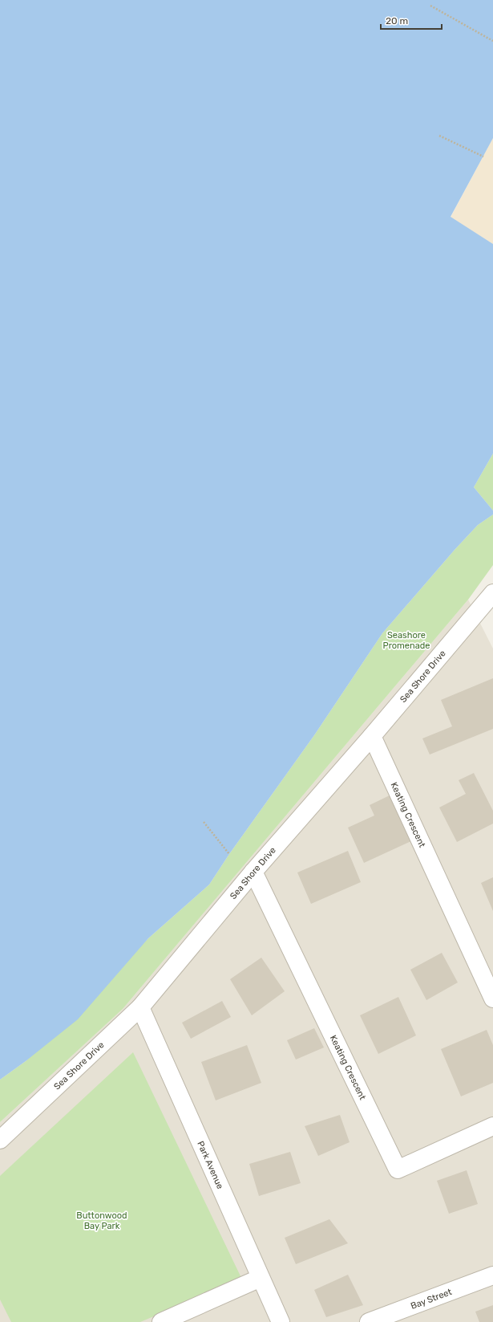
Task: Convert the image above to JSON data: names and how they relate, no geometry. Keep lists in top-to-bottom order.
{
  "streets": {
    "street": [
      "Sea Shore Drive",
      "Keating Crescent",
      "Park Avenue",
      "Bay Street"
    ]
  },
  "crossings": [
    ["Sea Shore Drive", "Keating Crescent"],
    ["Sea Shore Drive", "Park Avenue"]
  ],
  "parks": ["Seashore Promenade", "Buttonwood Bay Park"],
  "scale_bar": "20 m"
}
